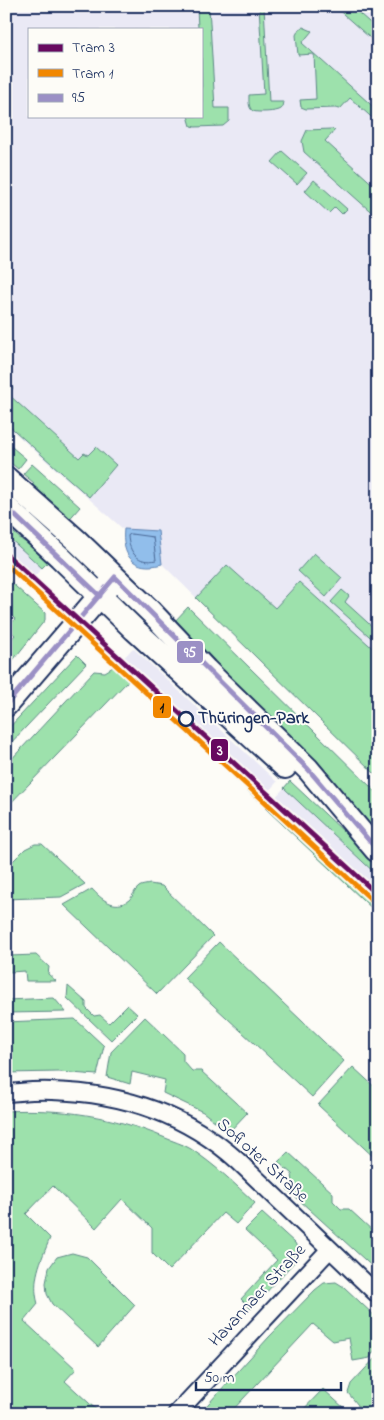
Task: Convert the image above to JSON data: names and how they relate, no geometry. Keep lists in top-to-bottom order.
{
  "streets": {
    "street": ["Sofioter Straße", "Havannaer Straße"]
  },
  "crossings": [
    ["Sofioter Straße", "Havannaer Straße"]
  ],
  "places": ["Thüringen-Park"],
  "lines": ["transit line 95", "tram line 3", "tram line 1"],
  "legend": ["Tram 3", "Tram 1", "95"],
  "scale_bar": "50 m"
}
